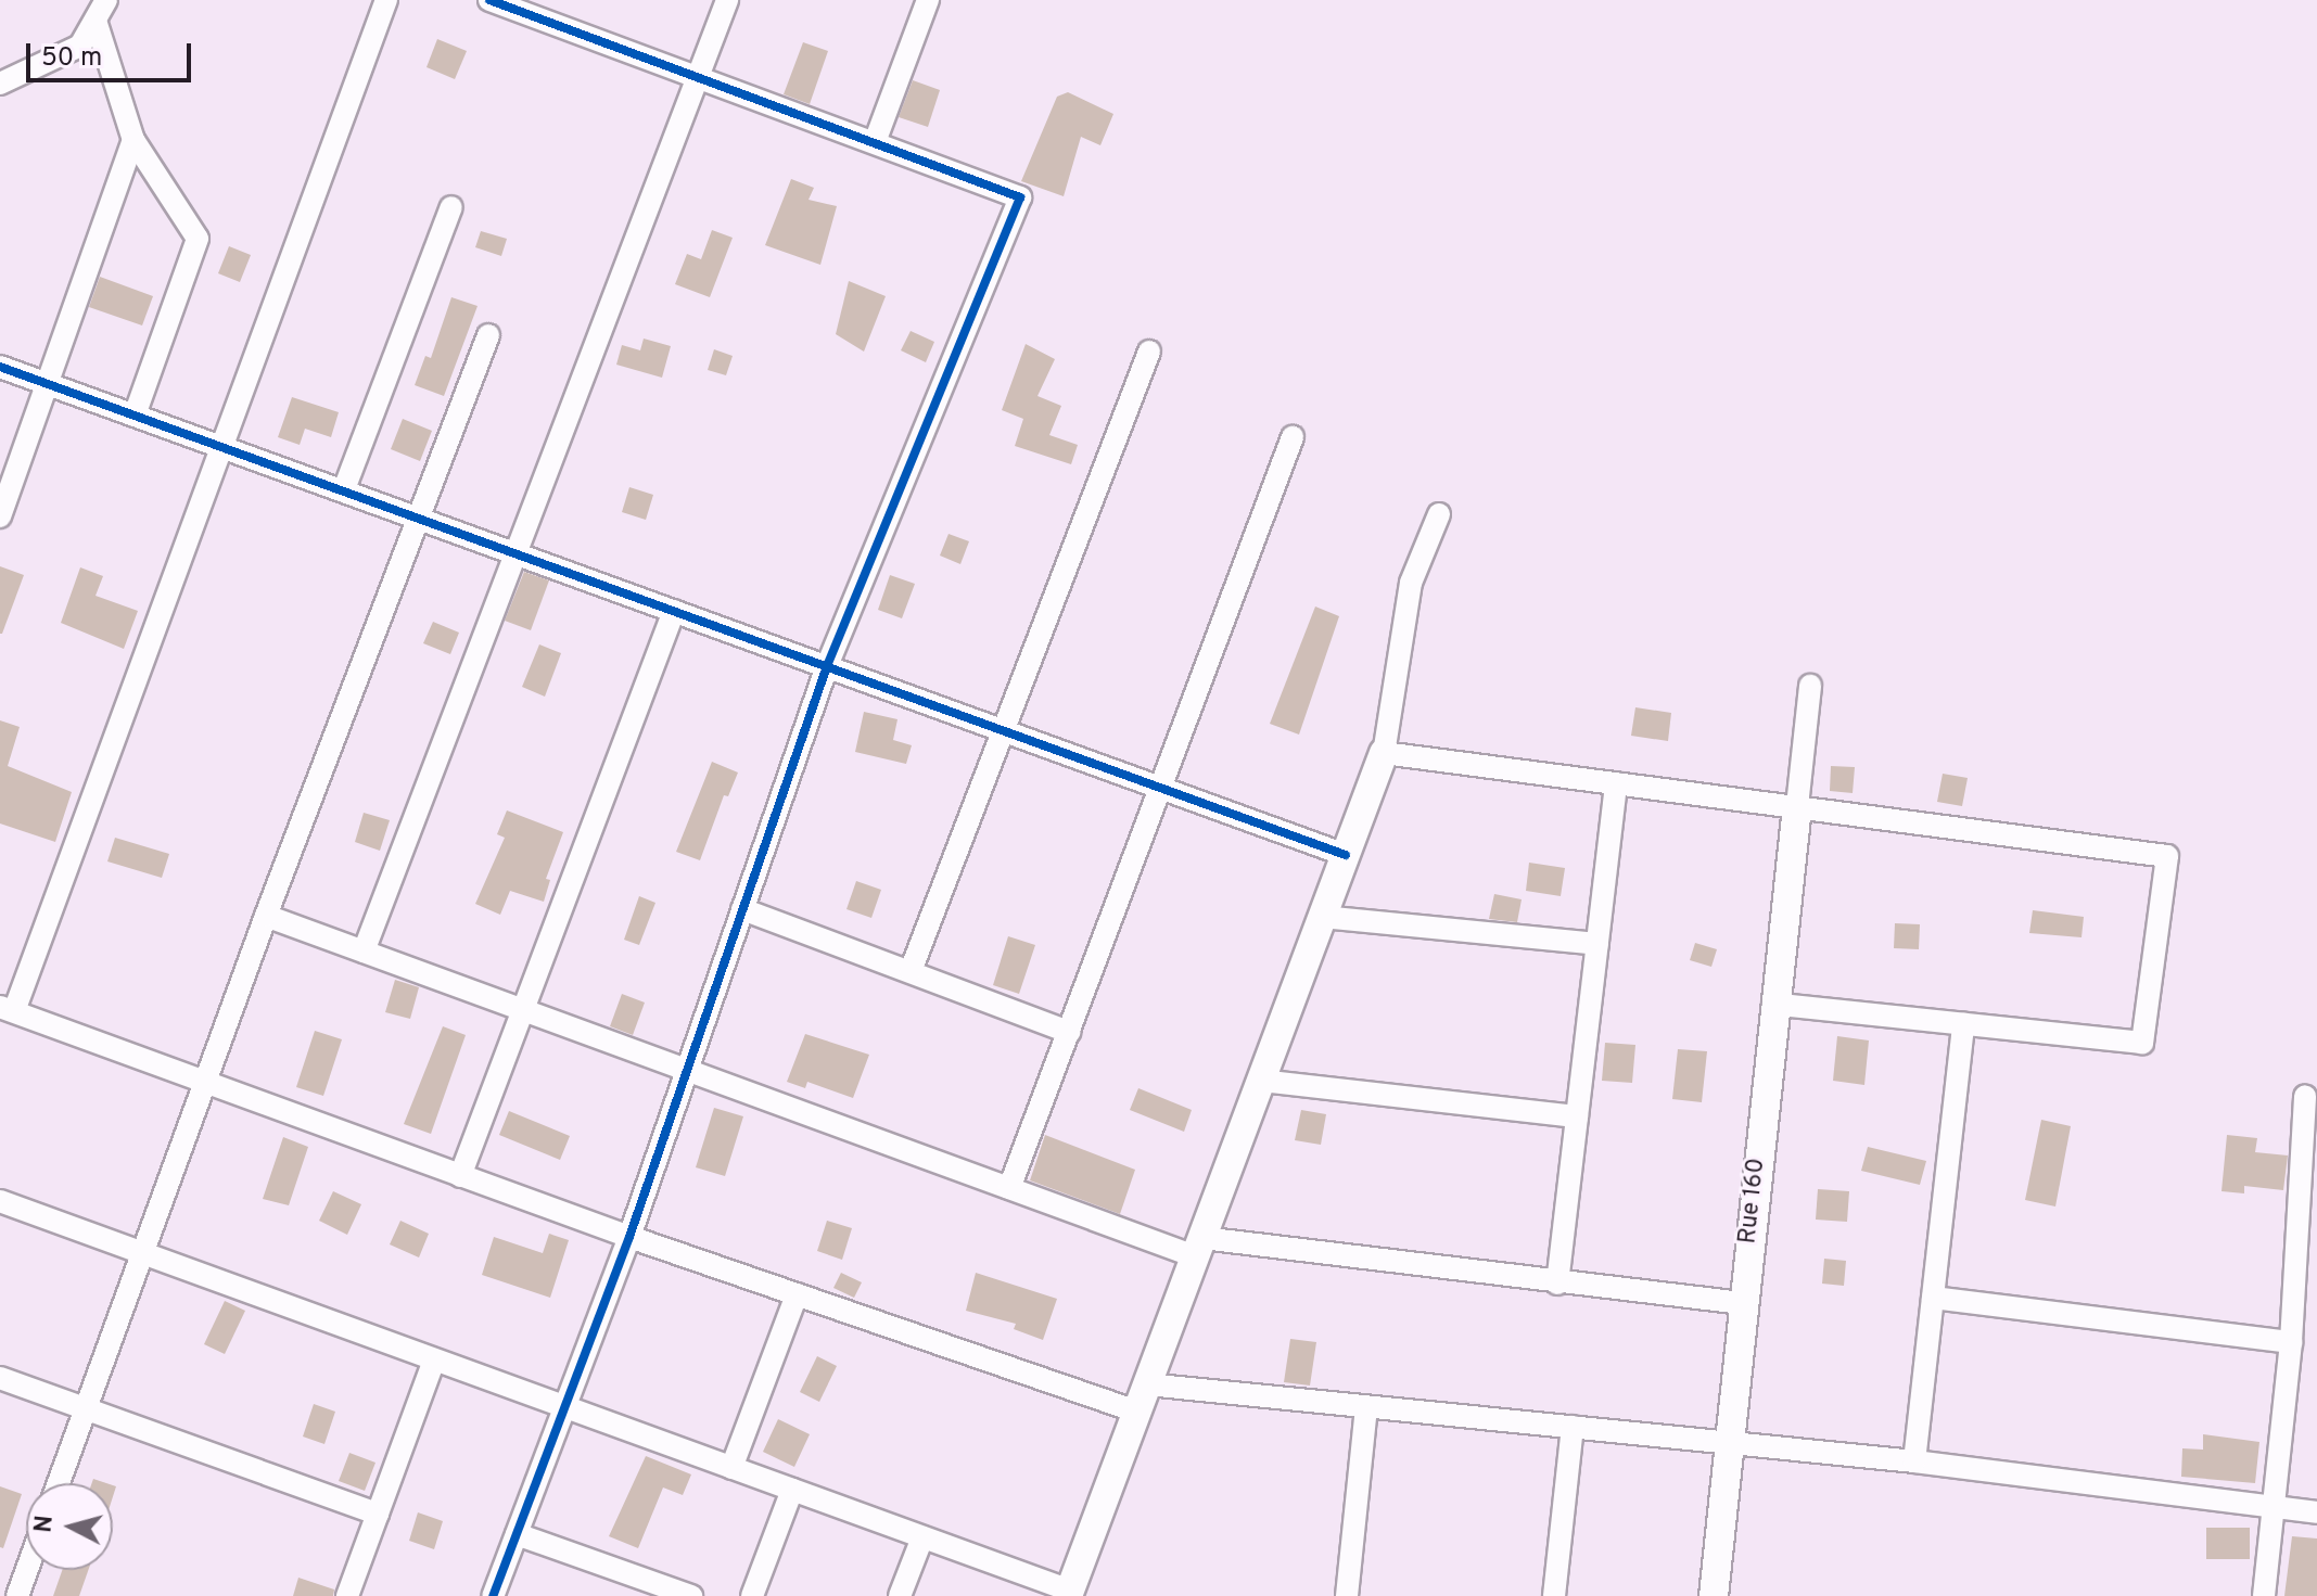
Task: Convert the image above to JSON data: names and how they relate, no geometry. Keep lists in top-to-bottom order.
{
  "streets": {
    "street": ["Rue 160"]
  },
  "scale_bar": "50 m",
  "north": "left"
}
